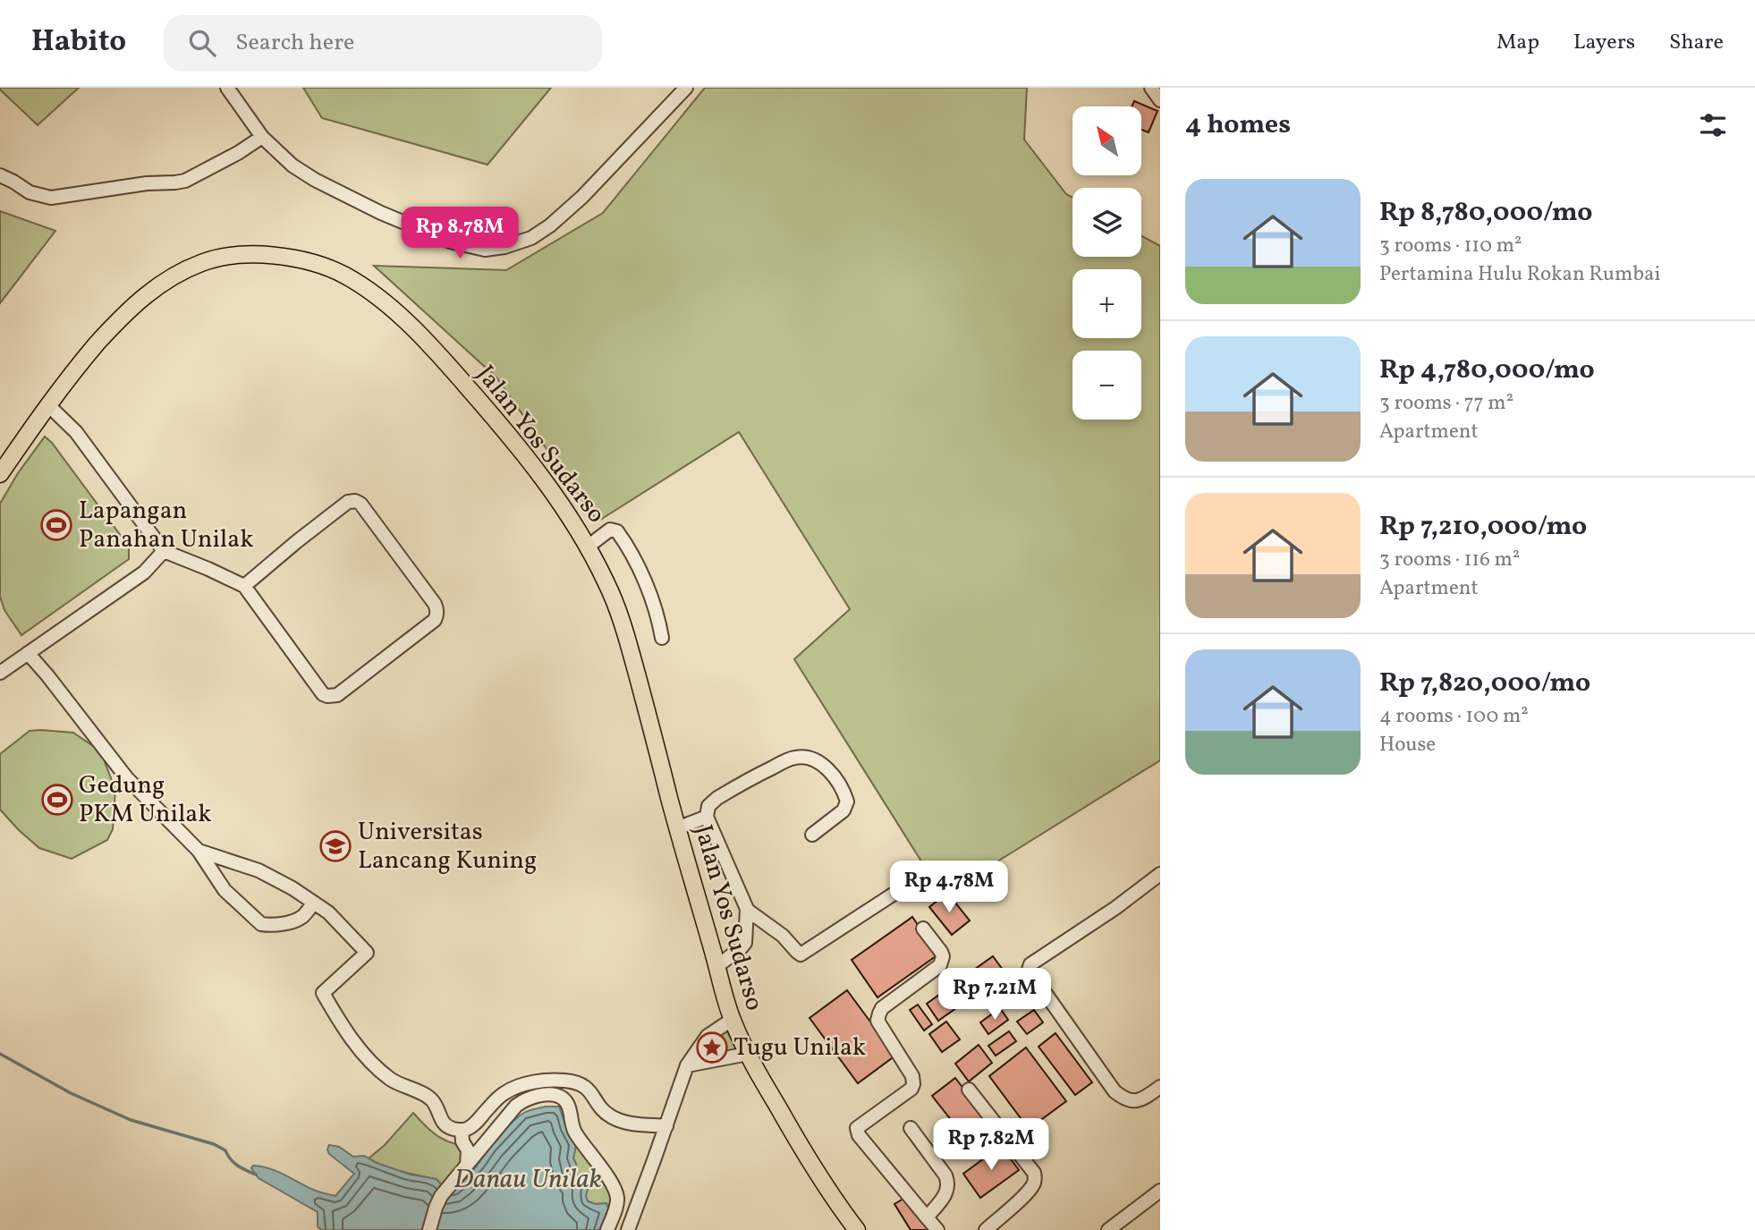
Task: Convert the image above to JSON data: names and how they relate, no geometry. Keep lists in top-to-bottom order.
{
  "streets": {
    "main road": ["Jalan Yos Sudarso"]
  },
  "water": ["Danau Unilak"],
  "places": {
    "sports": ["Lapangan Panahan Unilak", "Gedung PKM Unilak"],
    "school or university": ["Universitas Lancang Kuning"],
    "place": ["Tugu Unilak"]
  },
  "north": "top left",
  "page": {
    "header": "Habito",
    "search": "Search here",
    "nav": ["Map", "Layers", "Share"],
    "heading": "4 homes",
    "map_buttons": ["+", "−"],
    "list": [
      {
        "name": "Rp 8,780,000/mo",
        "note": "3 rooms · 110 m² · Pertamina Hulu Rokan Rumbai"
      },
      {
        "name": "Rp 4,780,000/mo",
        "note": "3 rooms · 77 m² · Apartment"
      },
      {
        "name": "Rp 7,210,000/mo",
        "note": "3 rooms · 116 m² · Apartment"
      },
      {
        "name": "Rp 7,820,000/mo",
        "note": "4 rooms · 100 m² · House"
      }
    ],
    "price": [
      "Rp 8.78M",
      "Rp 4.78M",
      "Rp 7.21M",
      "Rp 7.82M"
    ]
  }
}
